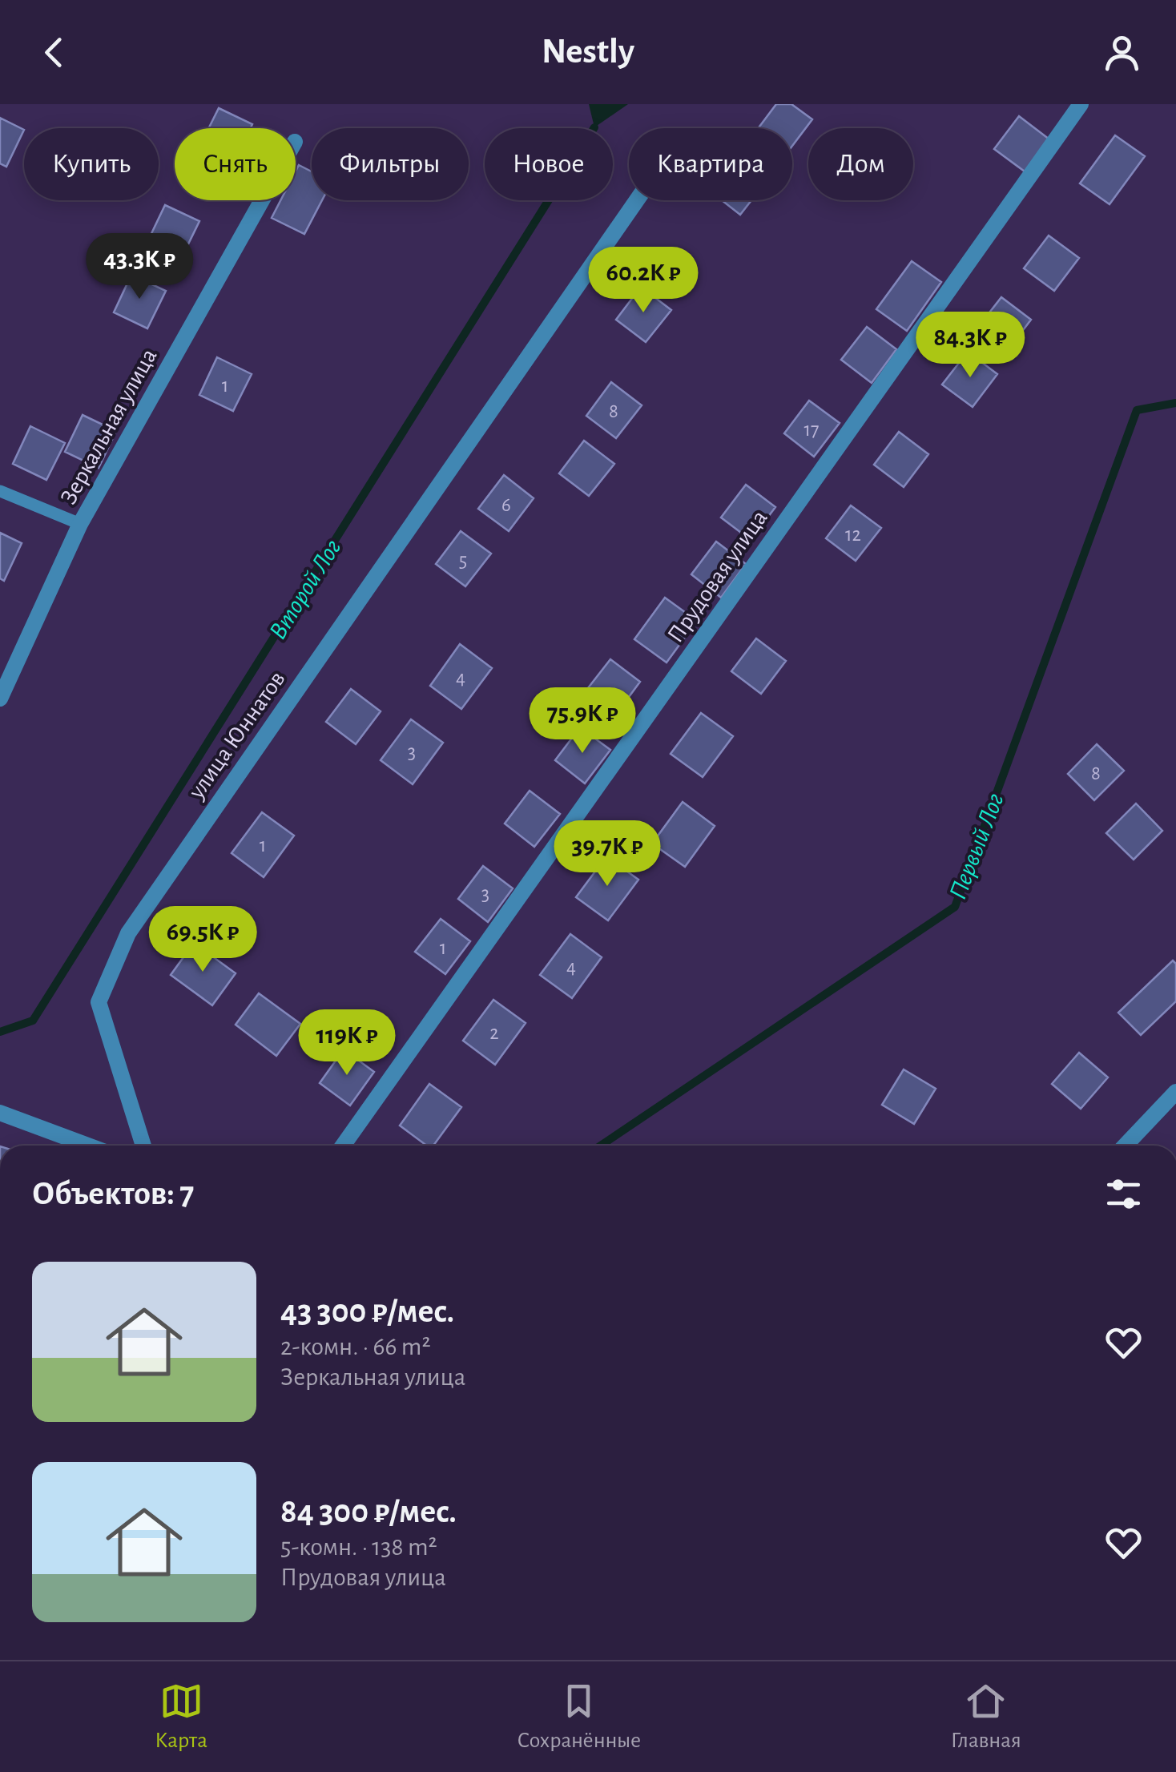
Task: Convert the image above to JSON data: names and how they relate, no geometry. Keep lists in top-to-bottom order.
{
  "streets": {
    "street": ["Зеркальная улица", "Прудовая улица", "улица Юннатов"]
  },
  "water": ["Второй Лог", "Первый Лог"],
  "house_numbers": [
    "1",
    "8",
    "17",
    "6",
    "12",
    "5",
    "4",
    "3",
    "8",
    "1",
    "3",
    "1",
    "4",
    "2"
  ],
  "page": {
    "header": "Nestly",
    "chip": [
      "Купить",
      "Снять",
      "Фильтры",
      "Новое",
      "Квартира",
      "Дом"
    ],
    "price": [
      "43.3K ₽",
      "60.2K ₽",
      "84.3K ₽",
      "75.9K ₽",
      "39.7K ₽",
      "69.5K ₽",
      "119K ₽"
    ],
    "heading": "Объектов: 7",
    "list": [
      {
        "name": "43 300 ₽/мес.",
        "note": "2-комн. · 66 m² · Зеркальная улица"
      },
      {
        "name": "84 300 ₽/мес.",
        "note": "5-комн. · 138 m² · Прудовая улица"
      }
    ],
    "tabs": ["Карта", "Сохранённые", "Главная"]
  }
}
